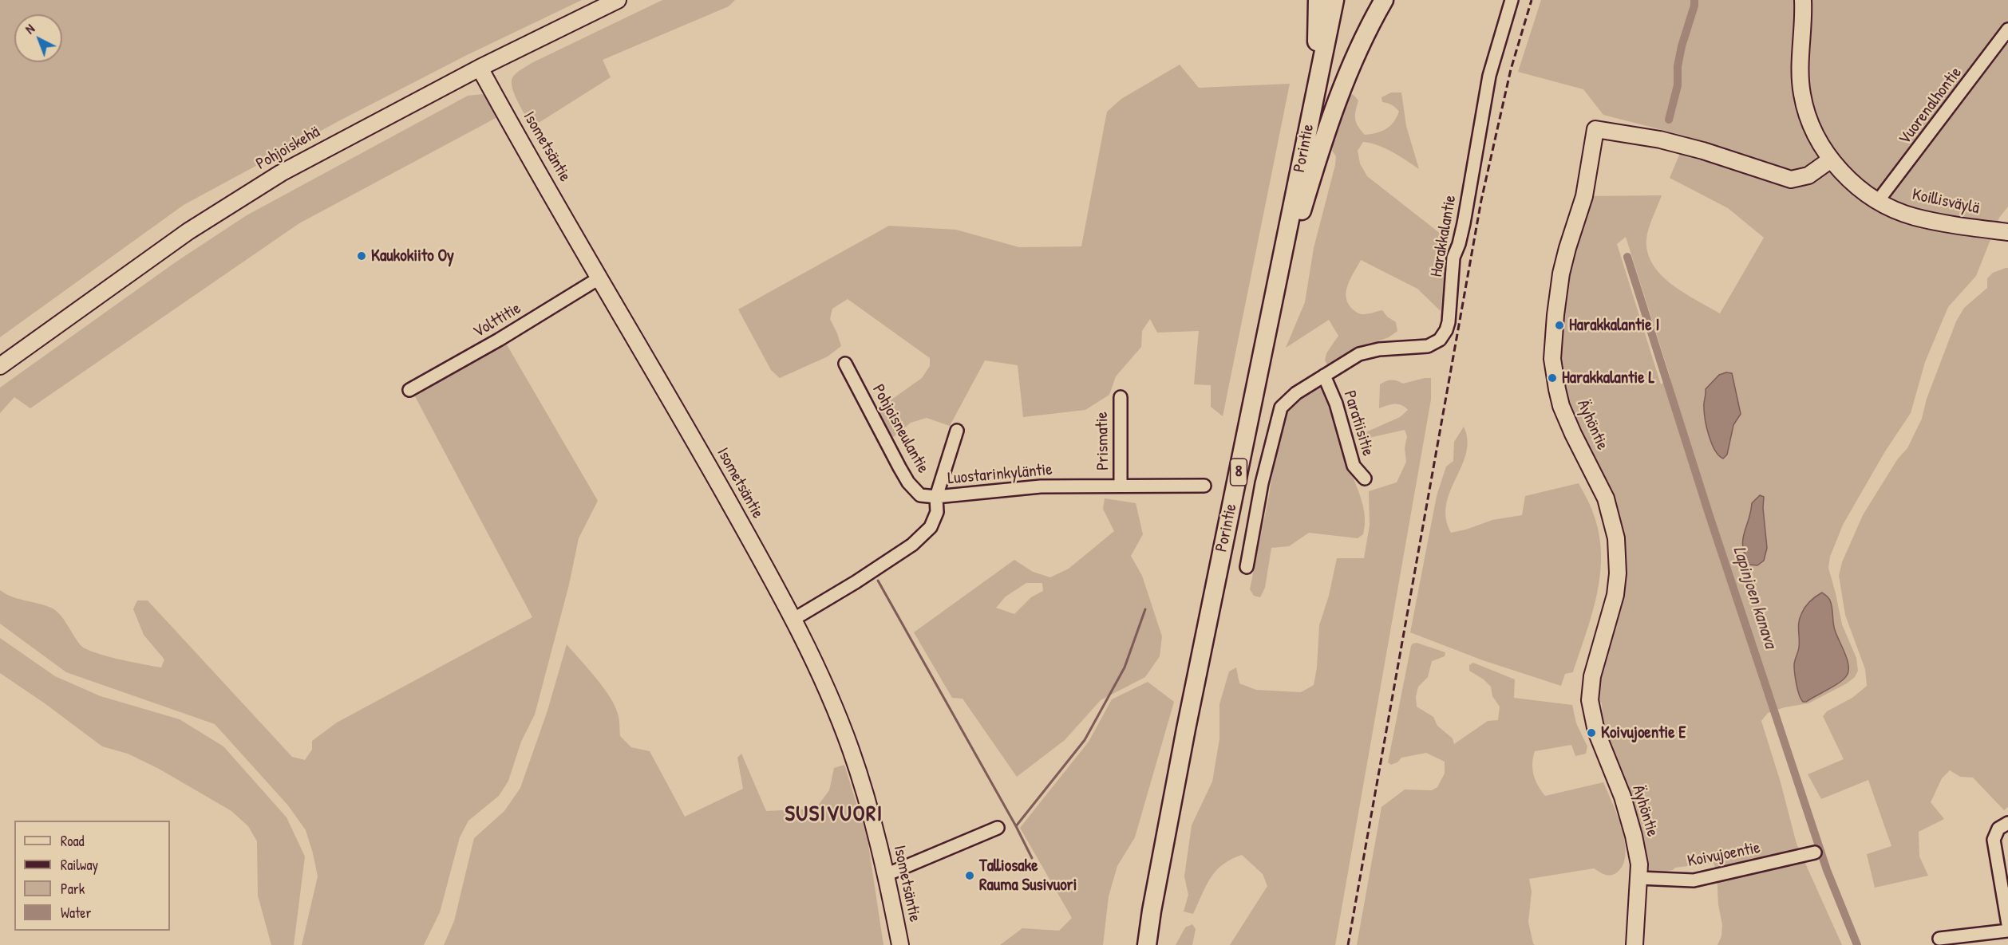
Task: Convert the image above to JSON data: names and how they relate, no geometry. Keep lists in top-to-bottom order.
{
  "streets": {
    "highway": ["Porintie", "8"],
    "main road": [
      "Isometsäntie",
      "Pohjoiskehä",
      "Koillisväylä",
      "Äyhöntie"
    ],
    "street": [
      "Vuorenalhontie",
      "Harakkalantie",
      "Volttitie",
      "Paratiisitie",
      "Pohjoisneulantie",
      "Prismatie",
      "Luostarinkyläntie",
      "Koivujoentie"
    ]
  },
  "crossings": [
    ["Vuorenalhontie", "Koillisväylä"],
    ["Isometsäntie", "Pohjoiskehä"],
    ["Isometsäntie", "Volttitie"],
    ["Isometsäntie", "Luostarinkyläntie"],
    ["Koillisväylä", "Äyhöntie"],
    ["Harakkalantie", "Paratiisitie"],
    ["Äyhöntie", "Koivujoentie"],
    ["Pohjoisneulantie", "Luostarinkyläntie"],
    ["Prismatie", "Luostarinkyläntie"]
  ],
  "districts": ["SUSIVUORI"],
  "water": ["Lapinjoen kanava"],
  "places": [
    "Kaukokiito Oy",
    "Harakkalantie I",
    "Harakkalantie L",
    "Koivujoentie E",
    "Talliosake Rauma Susivuori"
  ],
  "legend": [
    "Road",
    "Railway",
    "Park",
    "Water"
  ],
  "north": "top left"
}
